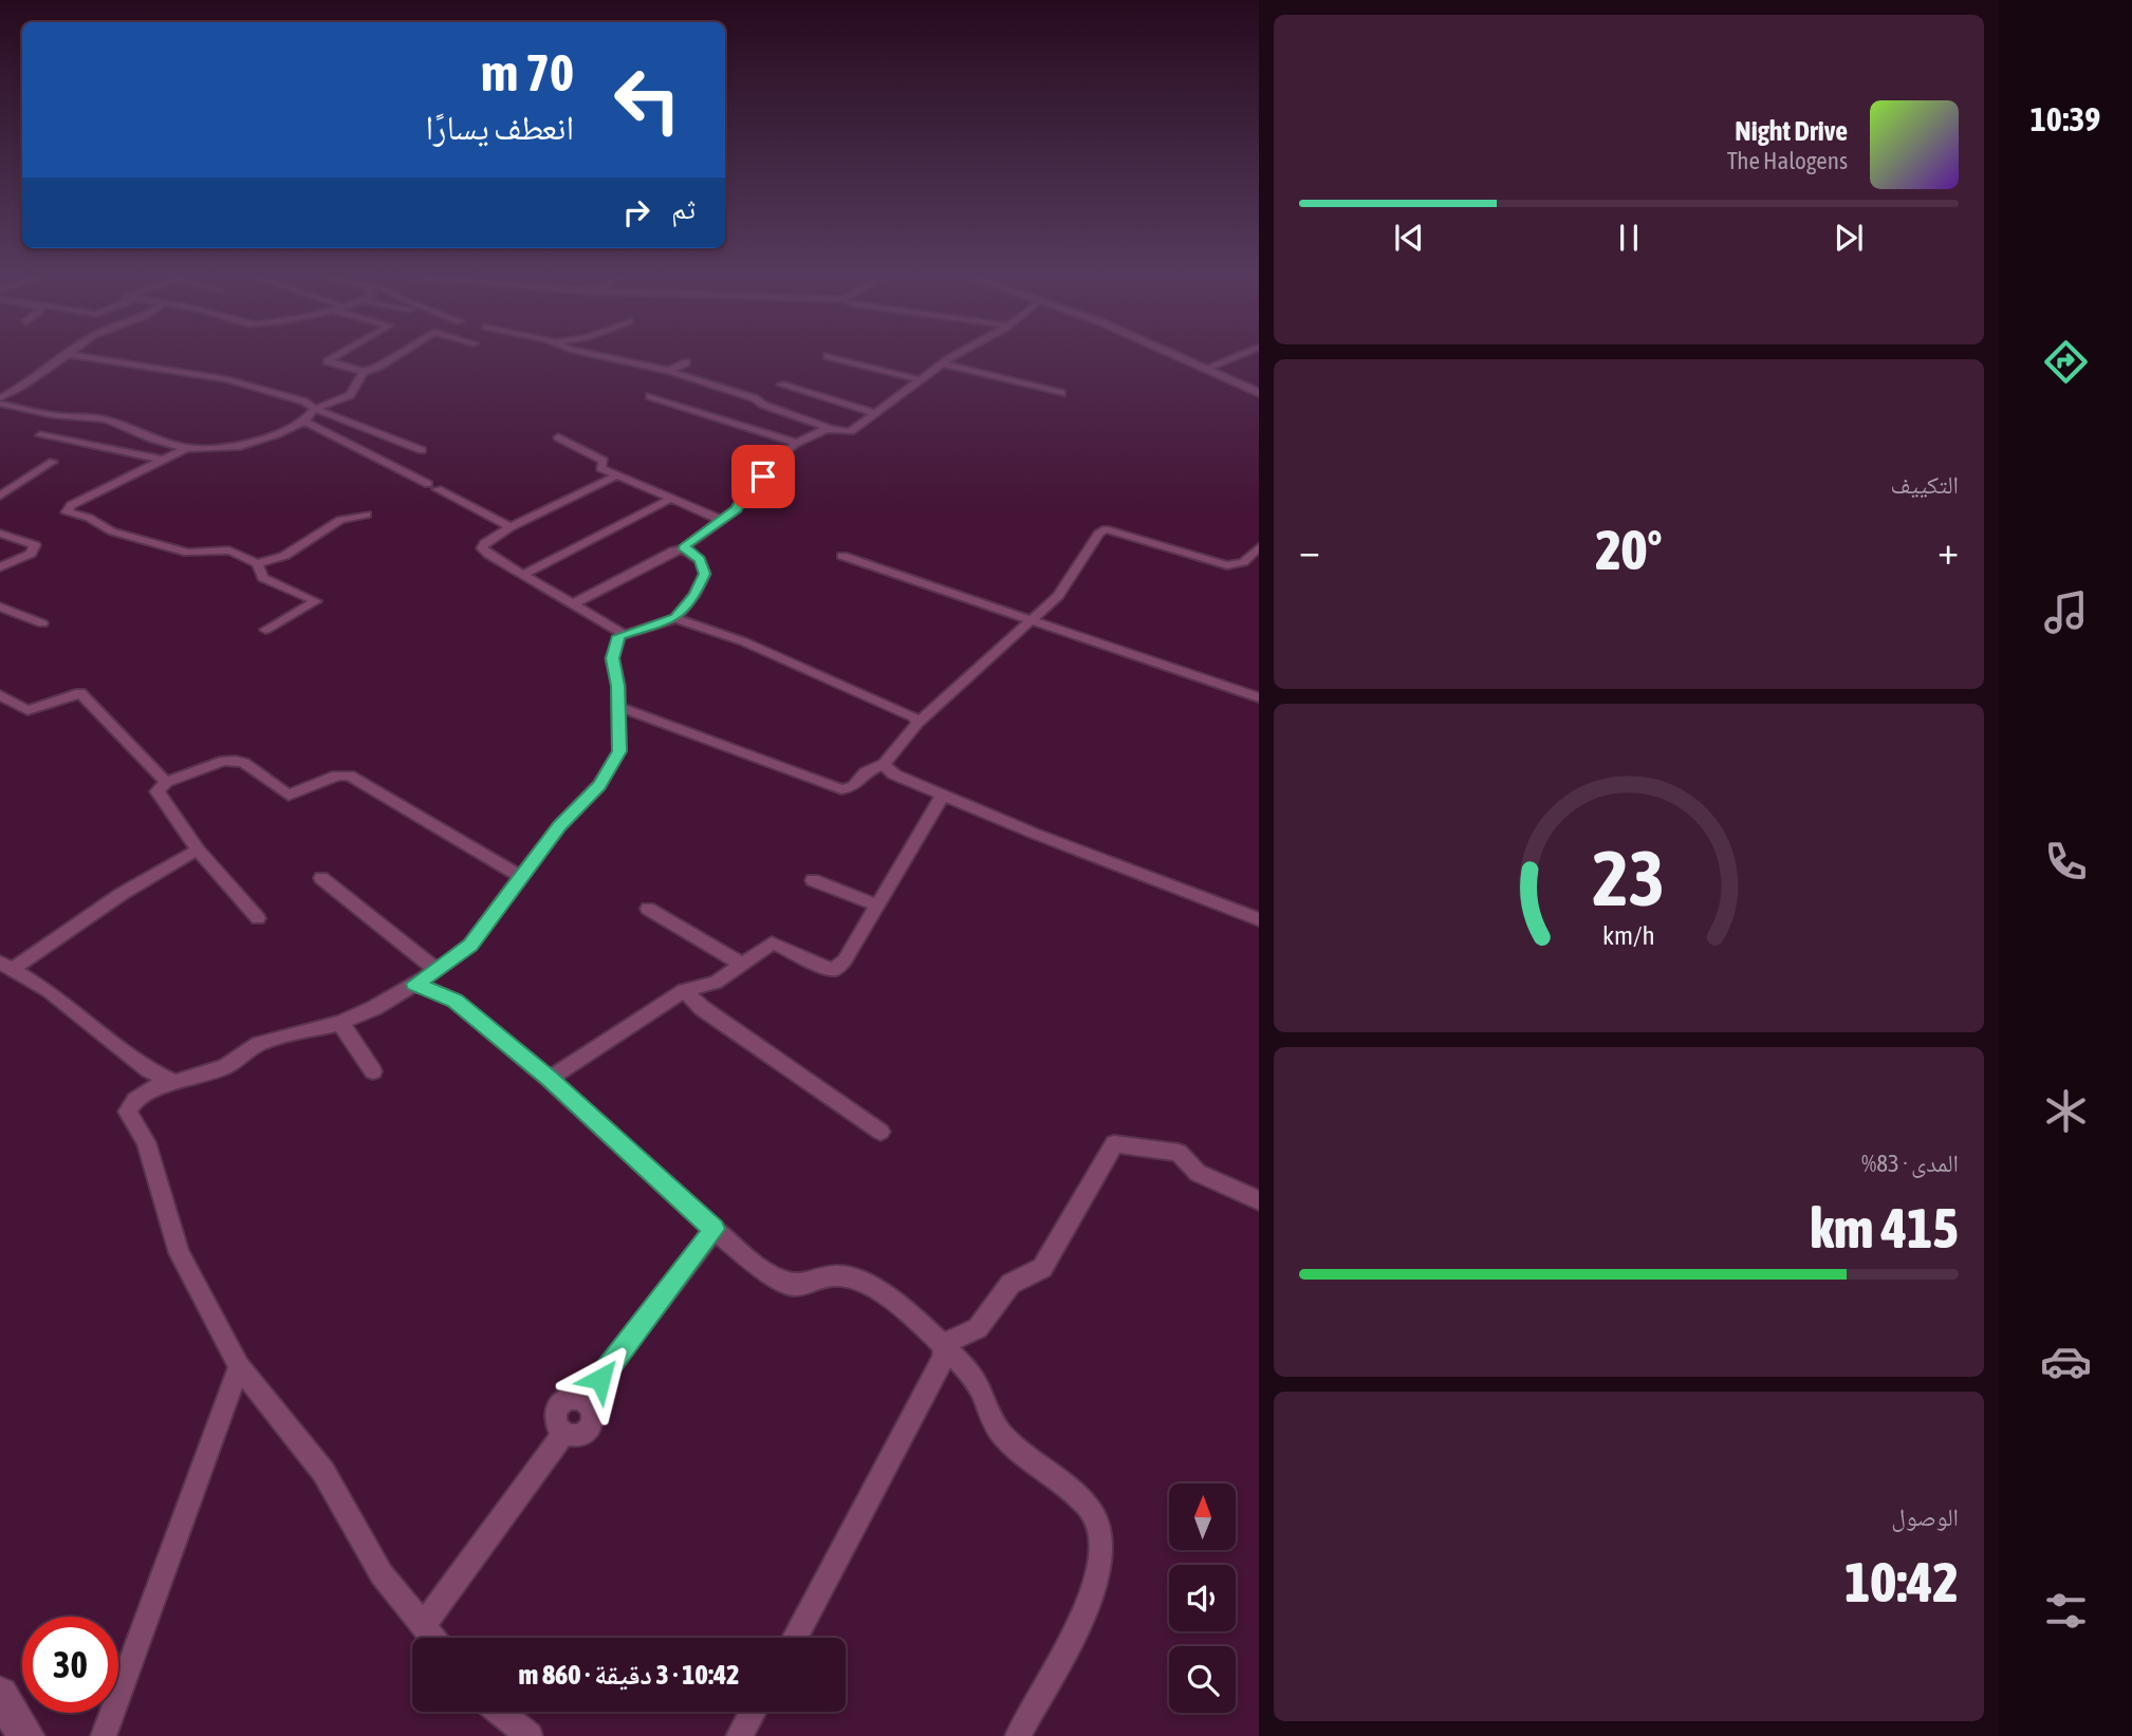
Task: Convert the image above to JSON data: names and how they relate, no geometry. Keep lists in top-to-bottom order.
{
  "north": "top",
  "page": {
    "tabs": "10:39",
    "turn": ["70 m", "انعطف يسارًا"],
    "song": ["Night Drive", "The Halogens"],
    "then": "ثم",
    "tile": [
      "التكييف",
      ["المدى · 83%", "415 km"],
      ["الوصول", "10:42"]
    ],
    "heat": ["−", "20°", "+"],
    "limit": "30",
    "trip": "10:42 · 3 دقيقة · 860 m",
    "gauge": ["23", "km/h"]
  }
}
